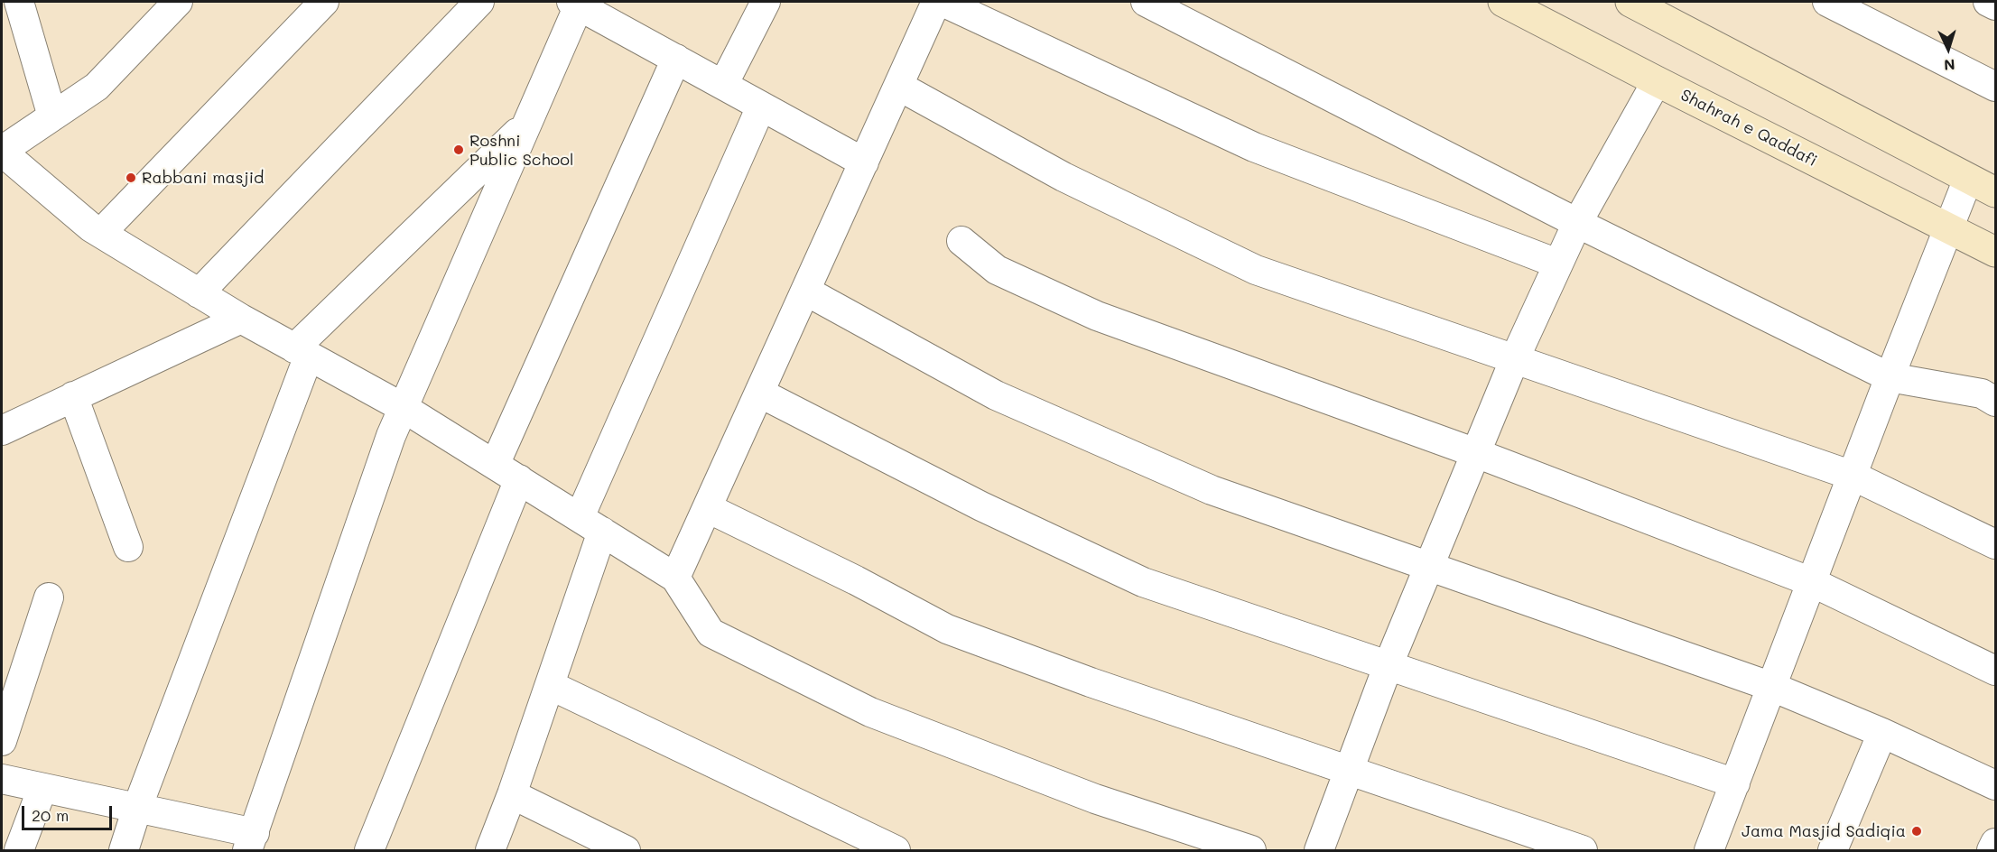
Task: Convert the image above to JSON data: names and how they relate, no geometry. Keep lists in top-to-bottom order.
{
  "streets": {
    "main road": ["Shahrah e Qaddafi"]
  },
  "places": ["Roshni Public School", "Rabbani masjid", "Jama Masjid Sadiqia"],
  "scale_bar": "20 m",
  "north": "bottom"
}
